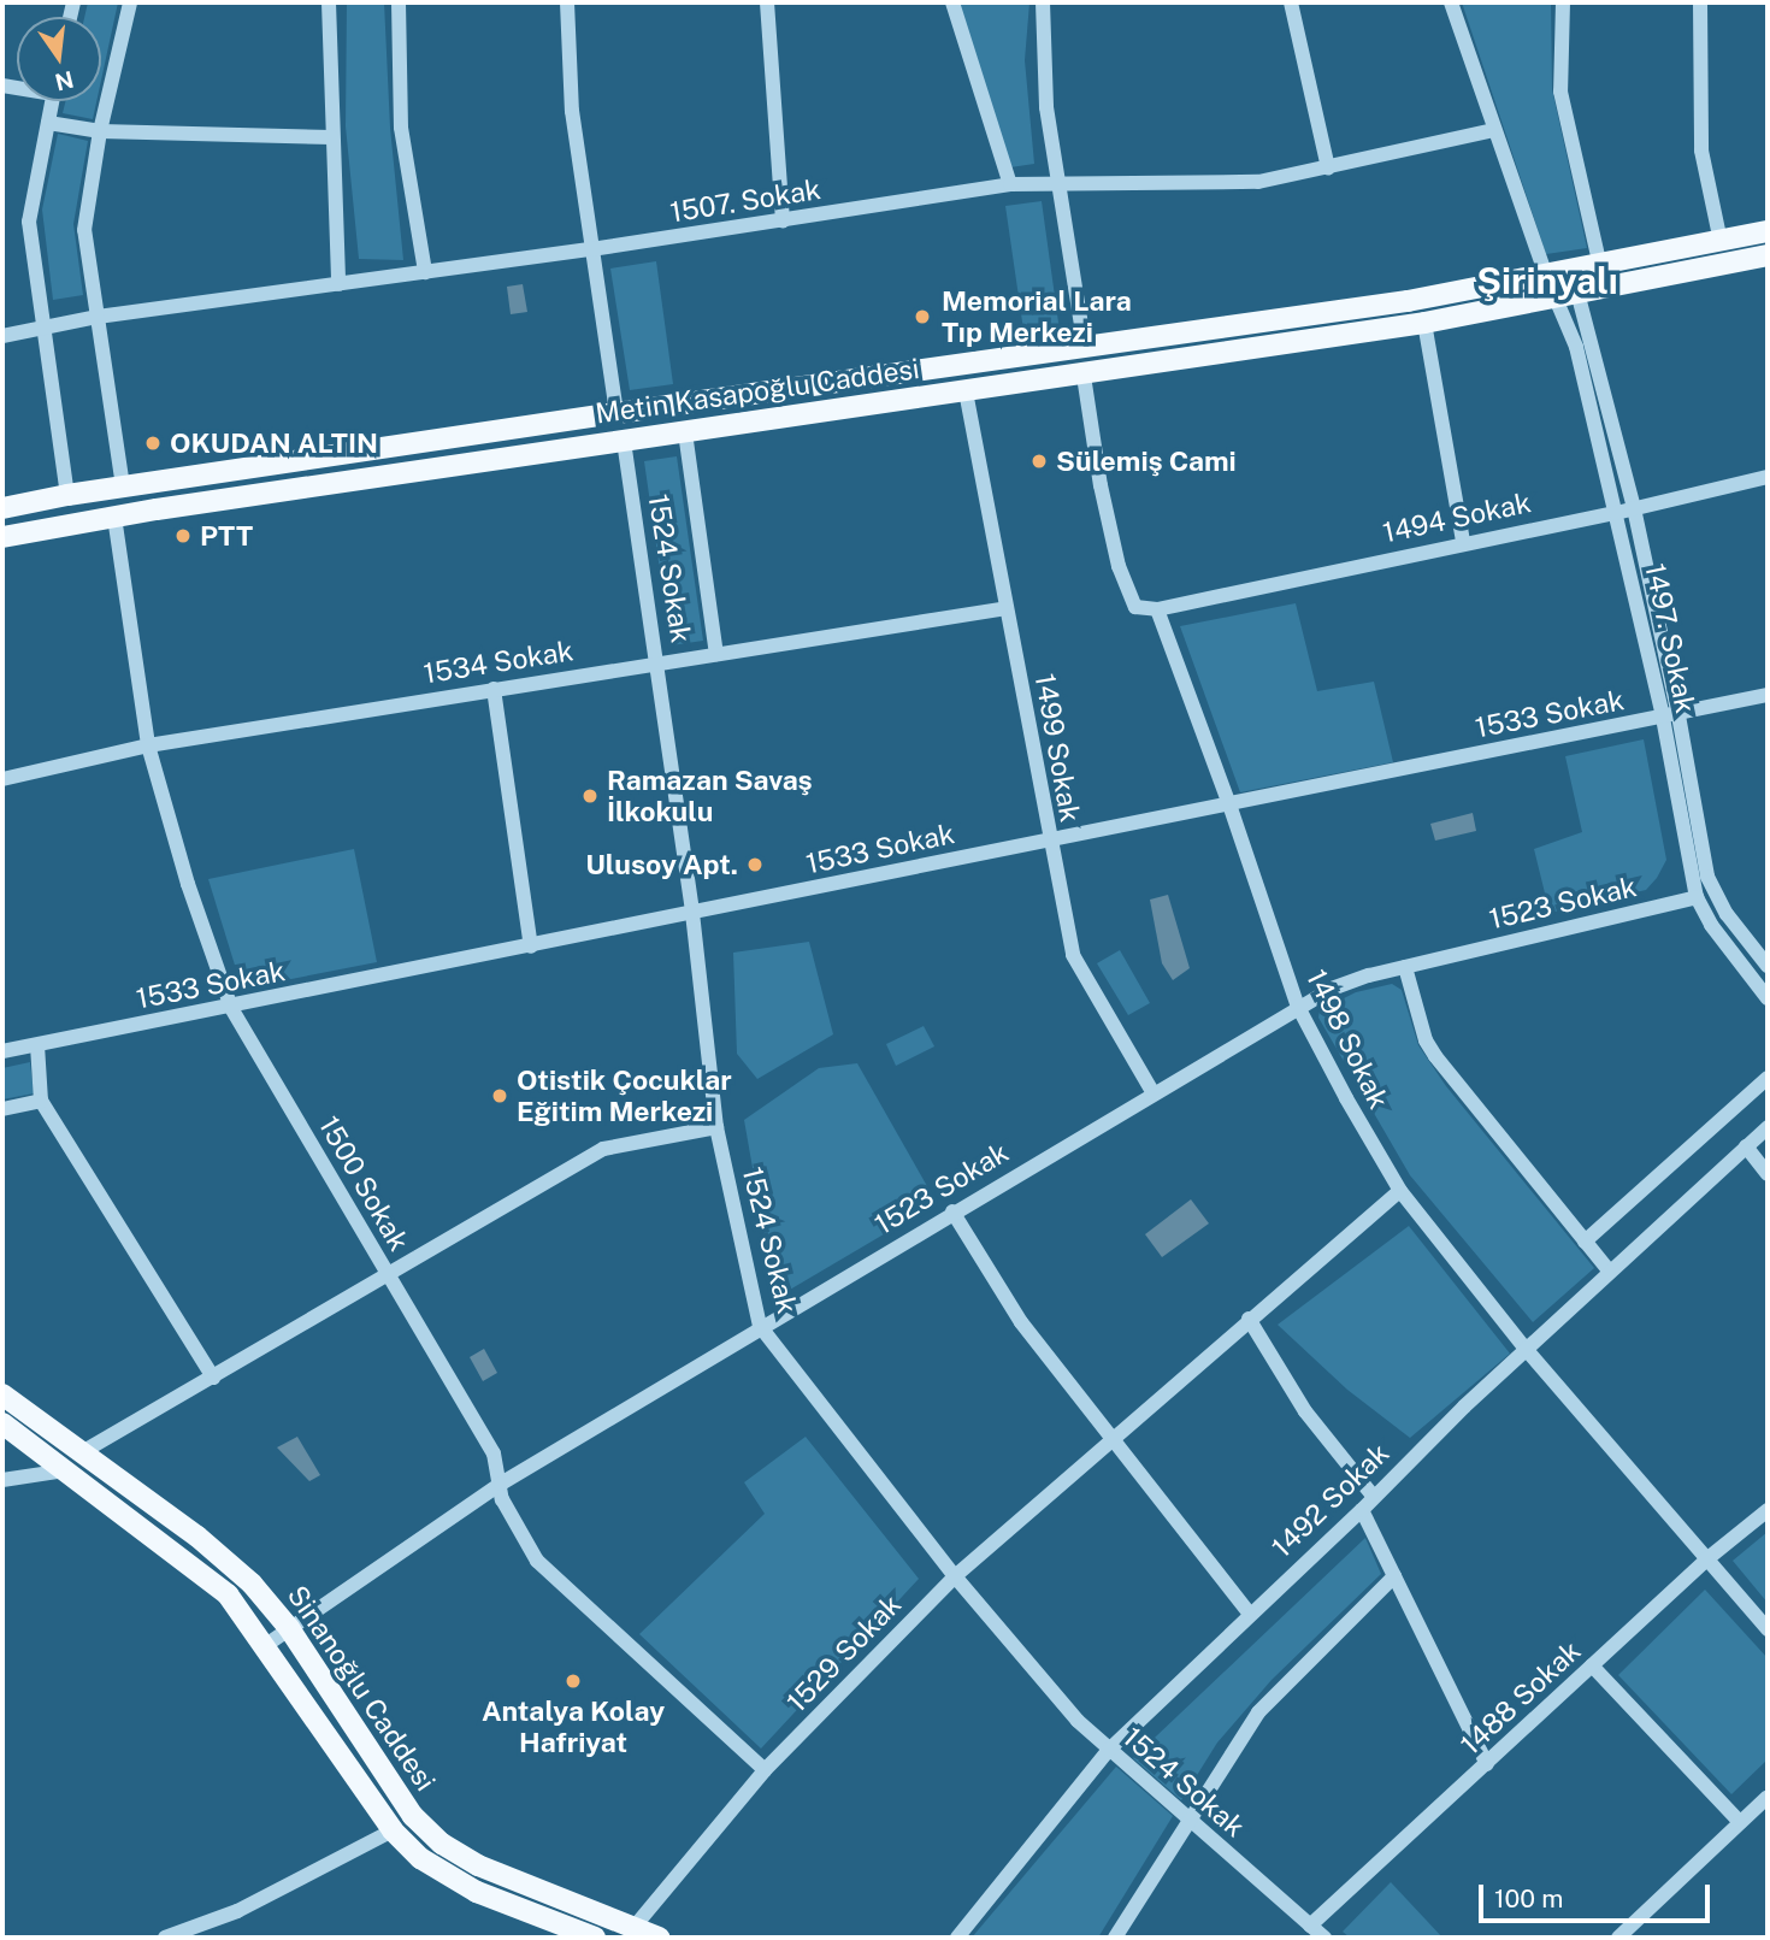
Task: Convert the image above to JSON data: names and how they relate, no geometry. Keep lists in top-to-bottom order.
{
  "streets": {
    "main road": ["Metin Kasapoğlu Caddesi", "Si̇nanoğlu Caddesi"],
    "street": [
      "1507. Sokak",
      "1494 Sokak",
      "1524 Sokak",
      "1497. Sokak",
      "1534 Sokak",
      "1533 Sokak",
      "1499 Sokak",
      "1523 Sokak",
      "1498 Sokak",
      "1500 Sokak",
      "1492 Sokak",
      "1529 Sokak",
      "1488 Sokak"
    ]
  },
  "crossings": [
    ["1507. Sokak", "1497. Sokak"],
    ["Metin Kasapoğlu Caddesi", "1524 Sokak"],
    ["Metin Kasapoğlu Caddesi", "1497. Sokak"],
    ["Metin Kasapoğlu Caddesi", "1499 Sokak"],
    ["Metin Kasapoğlu Caddesi", "1500 Sokak"],
    ["1494 Sokak", "1497. Sokak"],
    ["1494 Sokak", "1498 Sokak"],
    ["1524 Sokak", "1534 Sokak"],
    ["1524 Sokak", "1533 Sokak"],
    ["1524 Sokak", "1523 Sokak"],
    ["1524 Sokak", "1492 Sokak"],
    ["1524 Sokak", "1529 Sokak"],
    ["1524 Sokak", "1488 Sokak"],
    ["1497. Sokak", "1533 Sokak"],
    ["1497. Sokak", "1523 Sokak"],
    ["1534 Sokak", "1499 Sokak"],
    ["1534 Sokak", "1500 Sokak"],
    ["1533 Sokak", "1499 Sokak"],
    ["1533 Sokak", "1498 Sokak"],
    ["1533 Sokak", "1500 Sokak"],
    ["1499 Sokak", "1523 Sokak"],
    ["1523 Sokak", "1498 Sokak"],
    ["1523 Sokak", "1500 Sokak"],
    ["1523 Sokak", "Si̇nanoğlu Caddesi"],
    ["1498 Sokak", "1492 Sokak"],
    ["1498 Sokak", "1529 Sokak"],
    ["1498 Sokak", "1488 Sokak"],
    ["1500 Sokak", "1529 Sokak"],
    ["1529 Sokak", "Si̇nanoğlu Caddesi"]
  ],
  "districts": ["Şirinyalı"],
  "places": [
    "Memorial Lara Tıp Merkezi",
    "OKUDAN ALTIN",
    "Sülemiş Cami",
    "PTT",
    "Ramazan Savaş İlkokulu",
    "Ulusoy Apt.",
    "Otistik Çocuklar Eğitim Merkezi",
    "Antalya Kolay Hafriyat"
  ],
  "scale_bar": "100 m",
  "north": "bottom"
}
